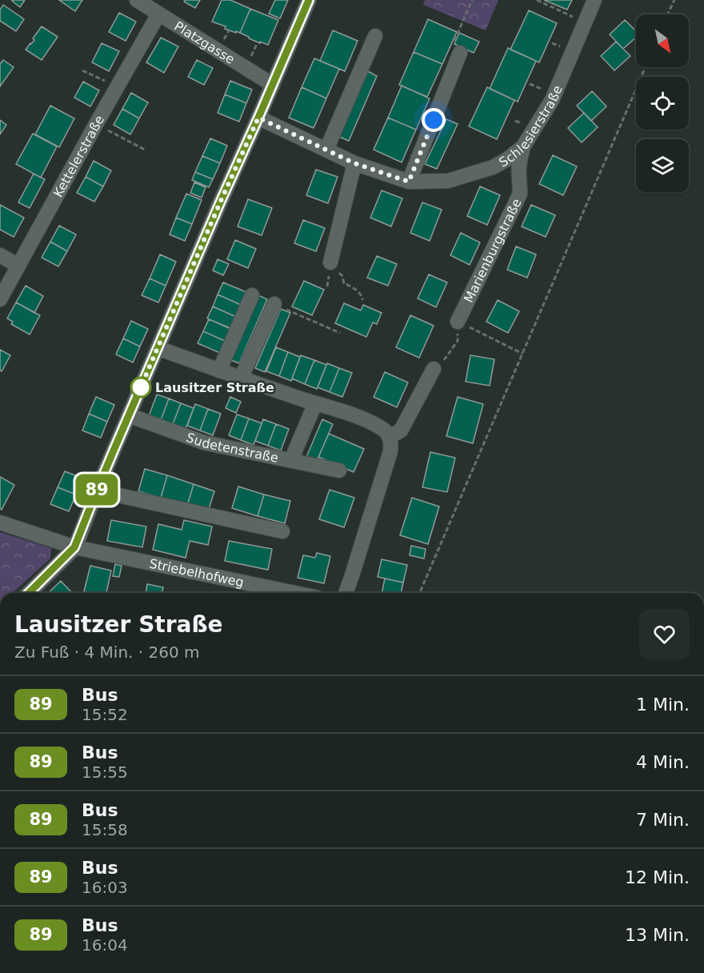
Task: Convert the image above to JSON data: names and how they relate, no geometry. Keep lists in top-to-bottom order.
{
  "streets": {
    "street": [
      "Platzgasse",
      "Schlesierstraße",
      "Kettelerstraße",
      "Marienburgstraße",
      "Sudetenstraße",
      "Striebelhofweg"
    ]
  },
  "crossings": [
    ["Platzgasse", "Kettelerstraße"],
    ["Schlesierstraße", "Marienburgstraße"]
  ],
  "places": ["Lausitzer Straße"],
  "lines": ["bus line 89"],
  "north": "bottom right",
  "page": {
    "on_map": "89",
    "heading": ["Lausitzer Straße", "Zu Fuß · 4 Min. · 260 m"],
    "list": [
      {
        "mark": "89",
        "name": "Bus",
        "note": "15:52",
        "value": "1 Min."
      },
      {
        "mark": "89",
        "name": "Bus",
        "note": "15:55",
        "value": "4 Min."
      },
      {
        "mark": "89",
        "name": "Bus",
        "note": "15:58",
        "value": "7 Min."
      },
      {
        "mark": "89",
        "name": "Bus",
        "note": "16:03",
        "value": "12 Min."
      },
      {
        "mark": "89",
        "name": "Bus",
        "note": "16:04",
        "value": "13 Min."
      }
    ]
  }
}
